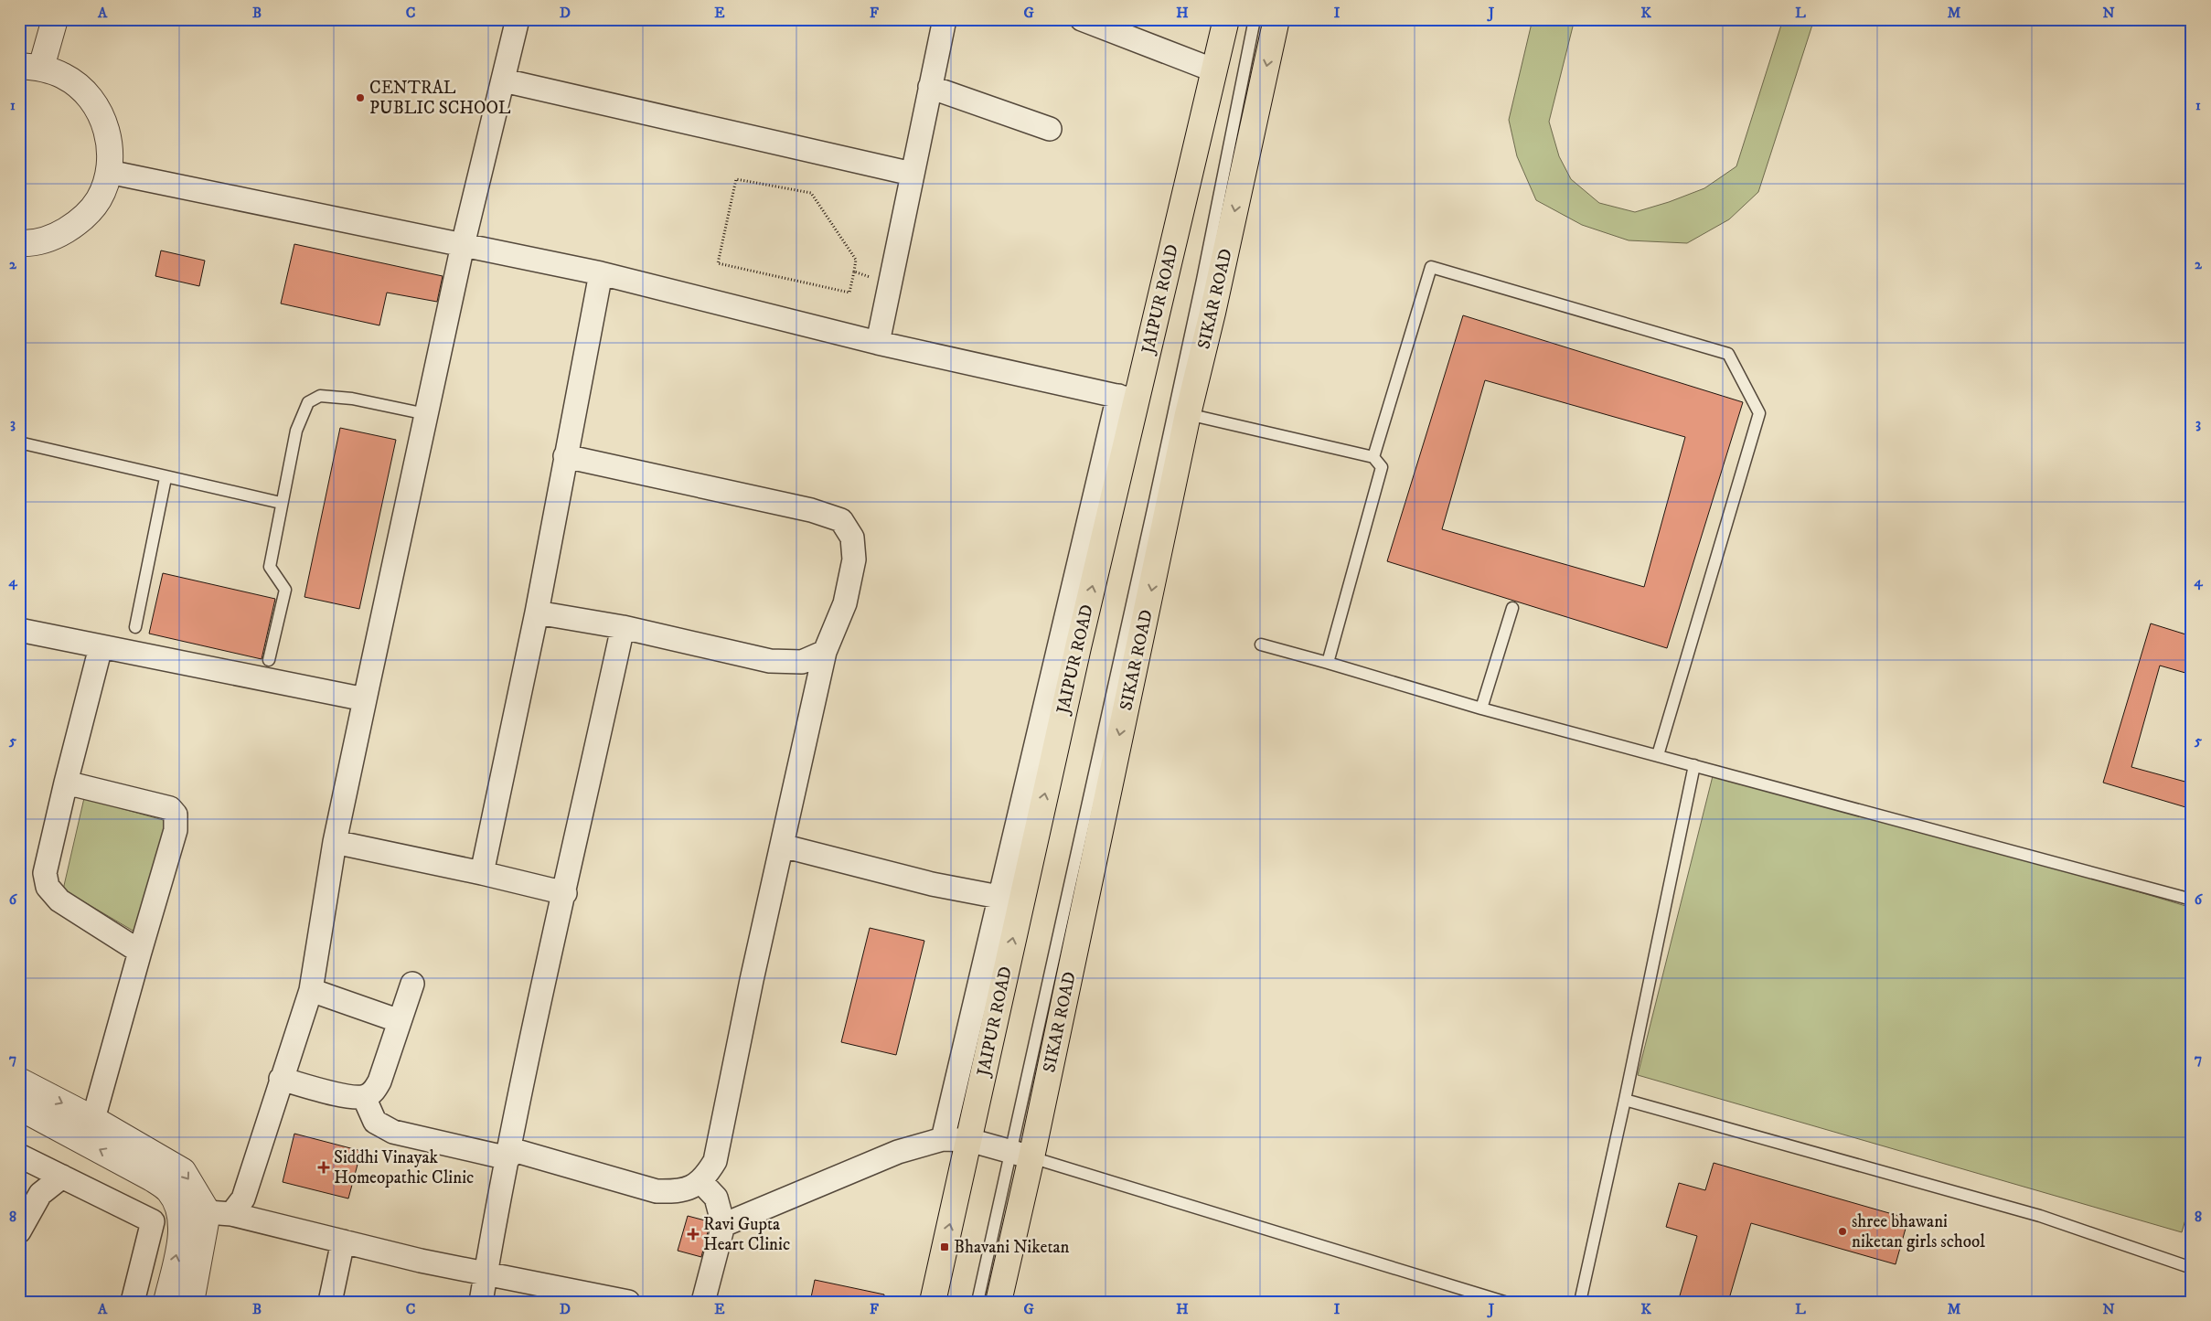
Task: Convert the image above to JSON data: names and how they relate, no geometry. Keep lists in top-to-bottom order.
{
  "streets": {
    "main road": ["JAIPUR ROAD", "SIKAR ROAD"]
  },
  "one_way": ["SIKAR ROAD"],
  "places": {
    "other": ["CENTRAL PUBLIC SCHOOL", "shree bhawani niketan girls school"],
    "health": ["Siddhi Vinayak Homeopathic Clinic", "Ravi Gupta Heart Clinic"],
    "transit": ["Bhavani Niketan"]
  },
  "grid": {
    "columns": [
      "A",
      "B",
      "C",
      "D",
      "E",
      "F",
      "G",
      "H",
      "I",
      "J",
      "K",
      "L",
      "M",
      "N"
    ],
    "rows": [
      "1",
      "2",
      "3",
      "4",
      "5",
      "6",
      "7",
      "8"
    ]
  }
}
